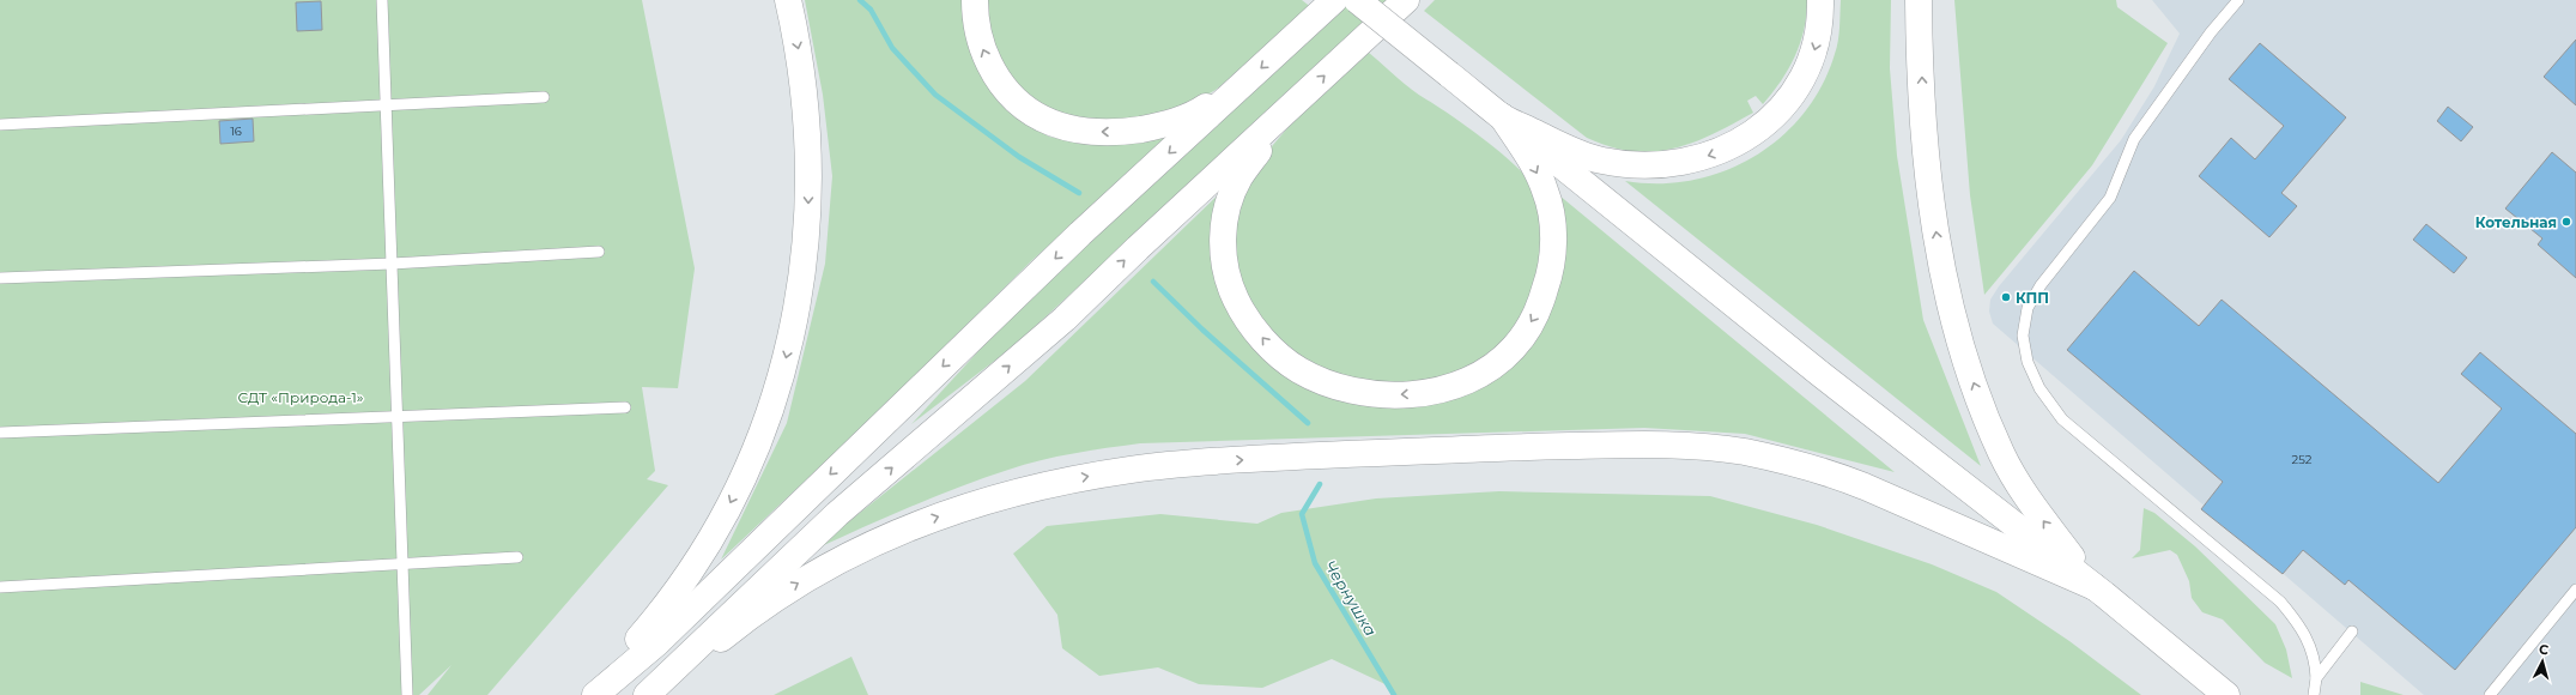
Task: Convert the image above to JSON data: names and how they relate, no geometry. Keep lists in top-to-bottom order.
{
  "water": ["Чернушка"],
  "parks": ["СДТ «Природа-1»"],
  "places": ["Котельная", "КПП"],
  "house_numbers": ["16", "252"],
  "north": "top"
}
